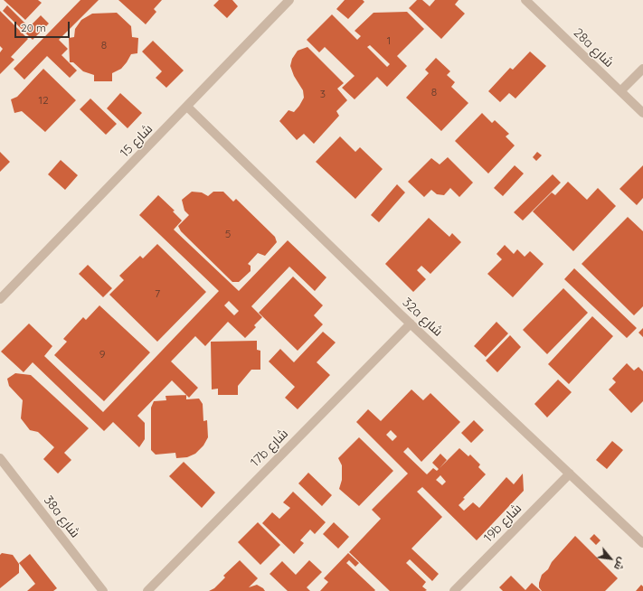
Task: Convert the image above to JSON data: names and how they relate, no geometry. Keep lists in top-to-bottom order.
{
  "streets": {
    "street": [
      "28a شارع",
      "شارع 15",
      "32a شارع",
      "17b شارع",
      "38a شارع",
      "19b شارع"
    ]
  },
  "crossings": [
    ["شارع 15", "32a شارع"],
    ["32a شارع", "17b شارع"],
    ["32a شارع", "19b شارع"]
  ],
  "house_numbers": [
    "1",
    "8",
    "8",
    "3",
    "12",
    "5",
    "7",
    "9"
  ],
  "scale_bar": "20 m",
  "north": "bottom right"
}
